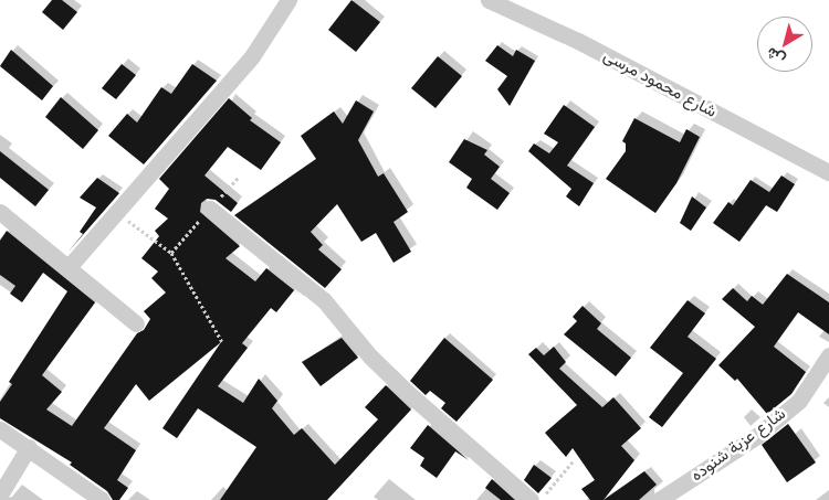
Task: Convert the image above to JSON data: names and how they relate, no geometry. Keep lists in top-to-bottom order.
{
  "streets": {
    "street": ["شارع محمود مرسى", "شارع عزبة شنوده"]
  },
  "north": "bottom left"
}
